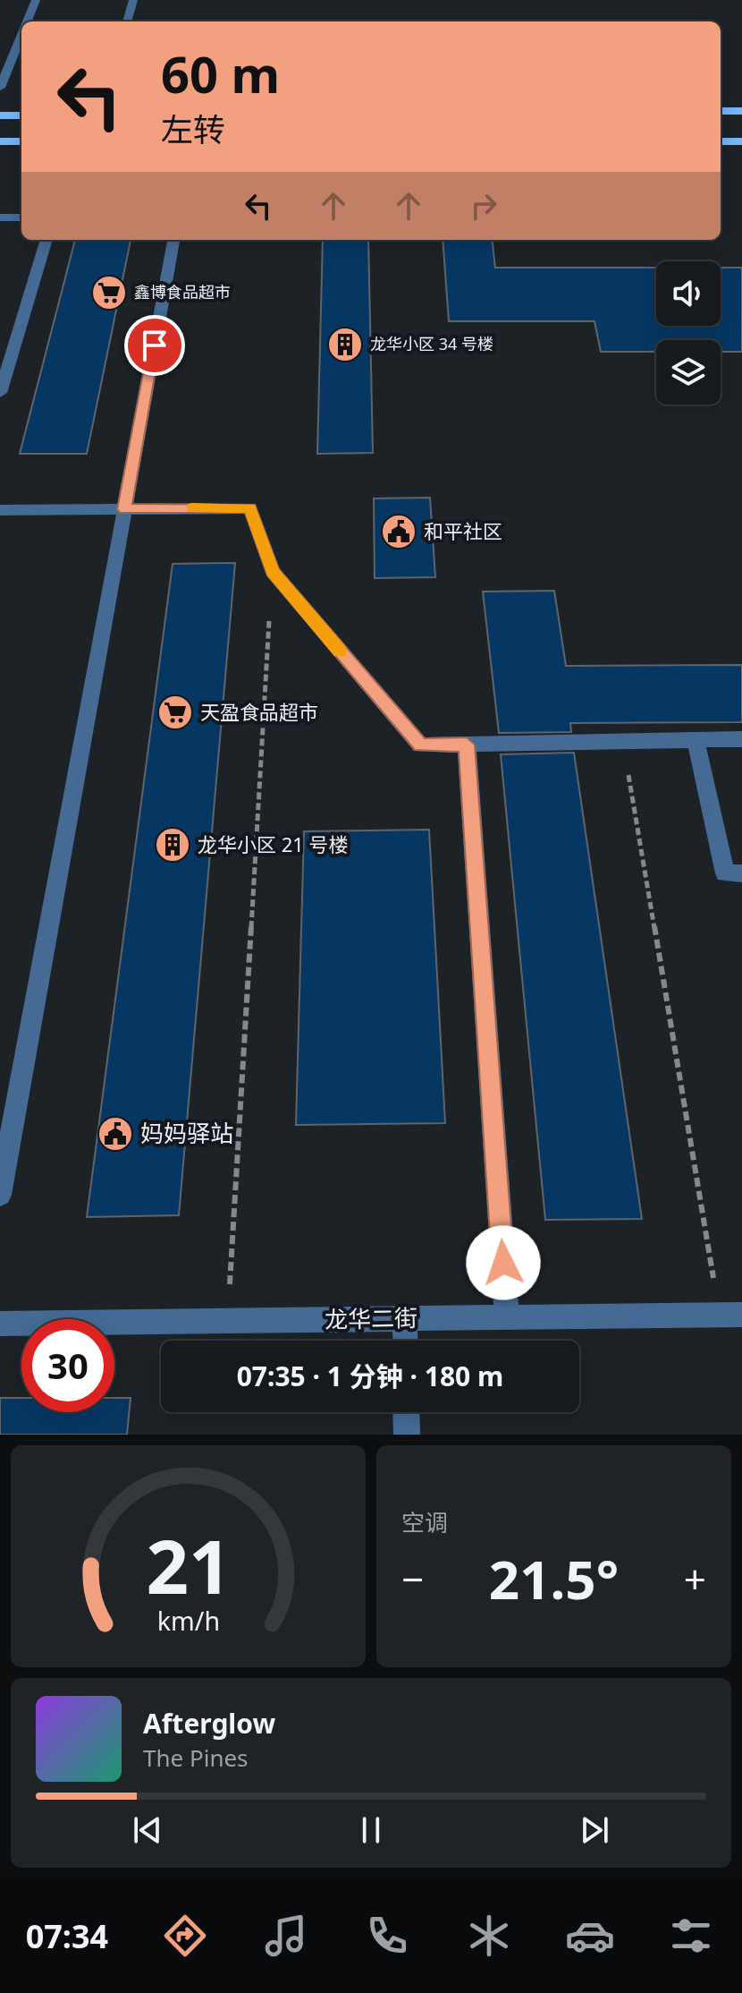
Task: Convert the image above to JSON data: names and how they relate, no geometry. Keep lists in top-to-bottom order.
{
  "streets": {
    "street": ["龙华二街"]
  },
  "places": {
    "supermarket": ["鑫博食品超市", "天盈食品超市"],
    "building": ["龙华小区 34 号楼", "龙华小区 21 号楼"],
    "public building": ["和平社区", "妈妈驿站"]
  },
  "page": {
    "turn": ["60 m", "左转"],
    "limit": "30",
    "trip": "07:35 · 1 分钟 · 180 m",
    "tile": "空调",
    "heat": ["−", "21.5°", "+"],
    "song": ["Afterglow", "The Pines"],
    "tabs": "07:34",
    "gauge": ["21", "km/h"]
  }
}
